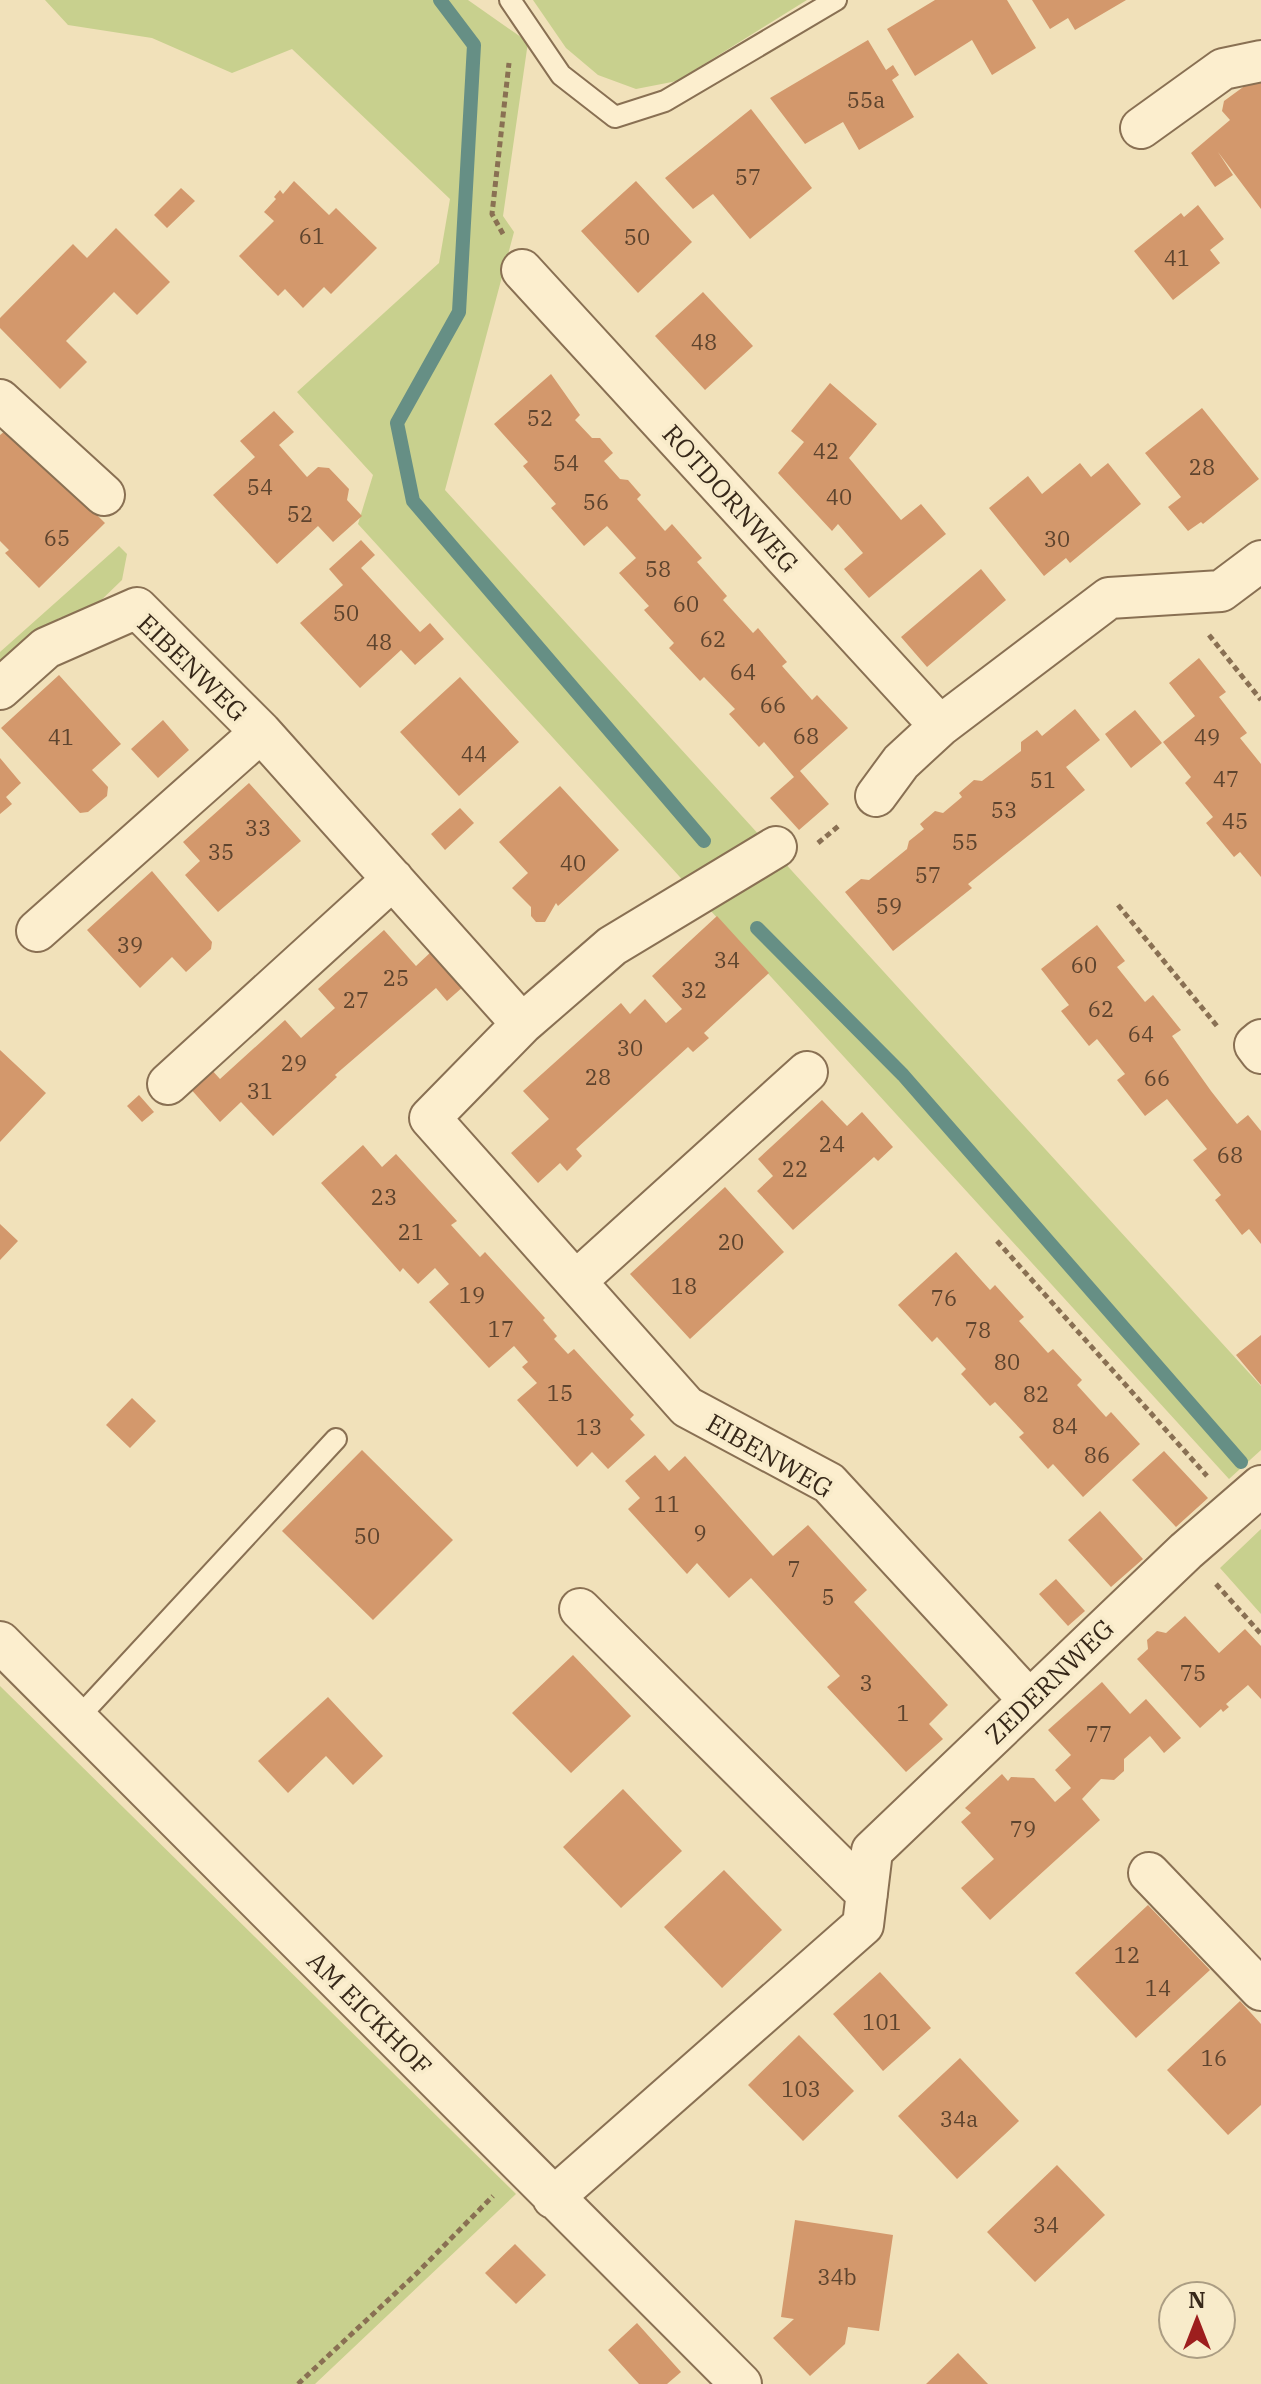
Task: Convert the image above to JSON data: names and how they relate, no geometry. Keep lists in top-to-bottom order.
{
  "streets": {
    "street": [
      "ROTDORNWEG",
      "EIBENWEG",
      "ZEDERNWEG",
      "AM EICKHOF"
    ]
  },
  "crossings": [
    ["EIBENWEG", "ZEDERNWEG"],
    ["ZEDERNWEG", "AM EICKHOF"]
  ],
  "house_numbers": [
    "55a",
    "57",
    "61",
    "50",
    "41",
    "48",
    "52",
    "42",
    "54",
    "28",
    "54",
    "40",
    "56",
    "52",
    "65",
    "30",
    "58",
    "60",
    "50",
    "62",
    "48",
    "64",
    "66",
    "68",
    "41",
    "49",
    "44",
    "47",
    "51",
    "53",
    "45",
    "33",
    "55",
    "35",
    "40",
    "57",
    "59",
    "39",
    "34",
    "60",
    "25",
    "32",
    "27",
    "62",
    "64",
    "30",
    "29",
    "28",
    "66",
    "31",
    "24",
    "68",
    "22",
    "23",
    "21",
    "20",
    "18",
    "19",
    "76",
    "17",
    "78",
    "80",
    "15",
    "82",
    "84",
    "13",
    "86",
    "11",
    "9",
    "50",
    "7",
    "5",
    "75",
    "3",
    "1",
    "77",
    "79",
    "12",
    "14",
    "101",
    "16",
    "103",
    "34a",
    "34",
    "34b"
  ],
  "north": "top"
}
